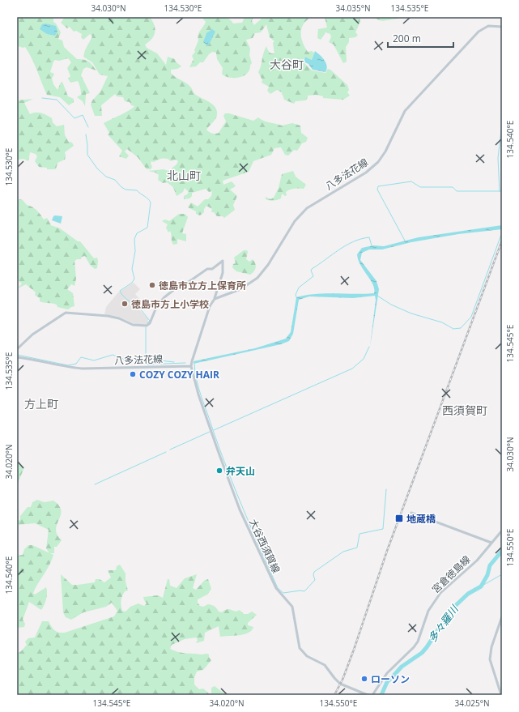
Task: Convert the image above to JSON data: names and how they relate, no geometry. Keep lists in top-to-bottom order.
{
  "streets": {
    "main road": ["八多法花線", "大谷西須賀線", "宮倉徳島線"]
  },
  "crossings": [
    ["八多法花線", "大谷西須賀線"]
  ],
  "districts": [
    "大谷町",
    "北山町",
    "方上町",
    "西須賀町"
  ],
  "water": ["多々羅川"],
  "places": {
    "other": [
      "徳島市立方上保育所",
      "徳島市方上小学校",
      "COZY COZY HAIR",
      "弁天山",
      "ローソン"
    ],
    "transit": ["地蔵橋"]
  },
  "scale_bar": "200 m",
  "coordinates": [
    "34.030°N",
    "134.530°E",
    "34.035°N",
    "134.535°E",
    "134.540°E",
    "134.545°E",
    "34.020°N",
    "134.550°E",
    "34.025°N"
  ]
}
